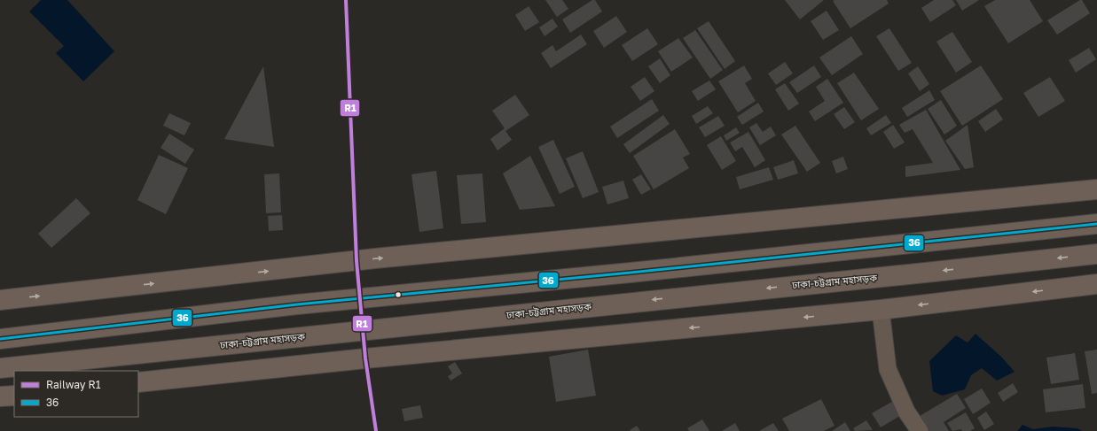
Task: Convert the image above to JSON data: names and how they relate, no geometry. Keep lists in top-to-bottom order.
{
  "streets": {
    "highway": ["ঢাকা-চট্টগ্রাম মহাসড়ক"]
  },
  "lines": ["rail line R1", "transit line 36"],
  "legend": ["Railway R1", "36"]
}
